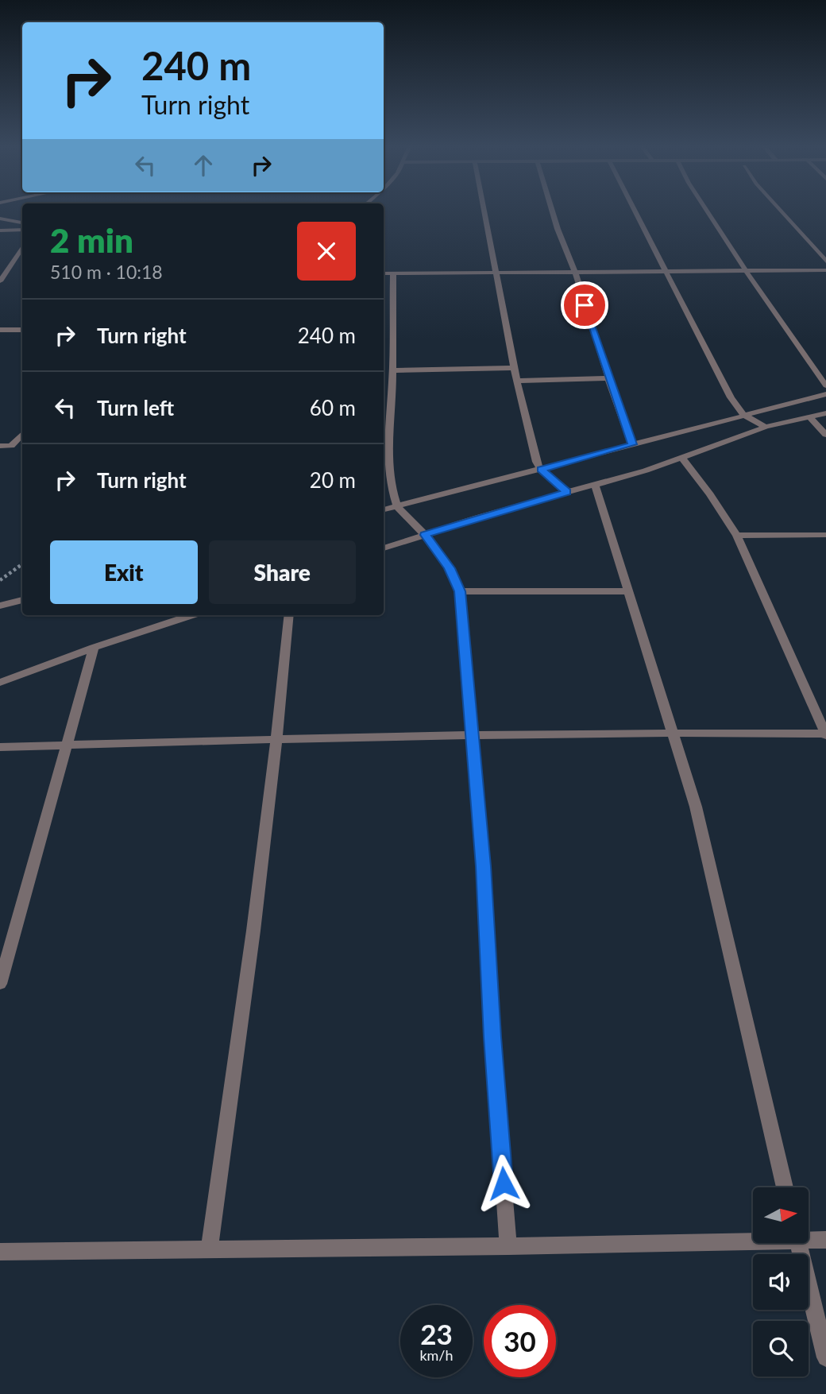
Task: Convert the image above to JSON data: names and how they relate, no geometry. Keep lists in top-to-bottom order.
{
  "north": "right",
  "page": {
    "turn": ["240 m", "Turn right"],
    "heading": ["2 min", "510 m · 10:18"],
    "list": [
      {
        "name": "Turn right",
        "value": "240 m"
      },
      {
        "name": "Turn left",
        "value": "60 m"
      },
      {
        "name": "Turn right",
        "value": "20 m"
      }
    ],
    "buttons": ["Exit", "Share"],
    "speed": "23 km/h",
    "limit": "30"
  }
}
